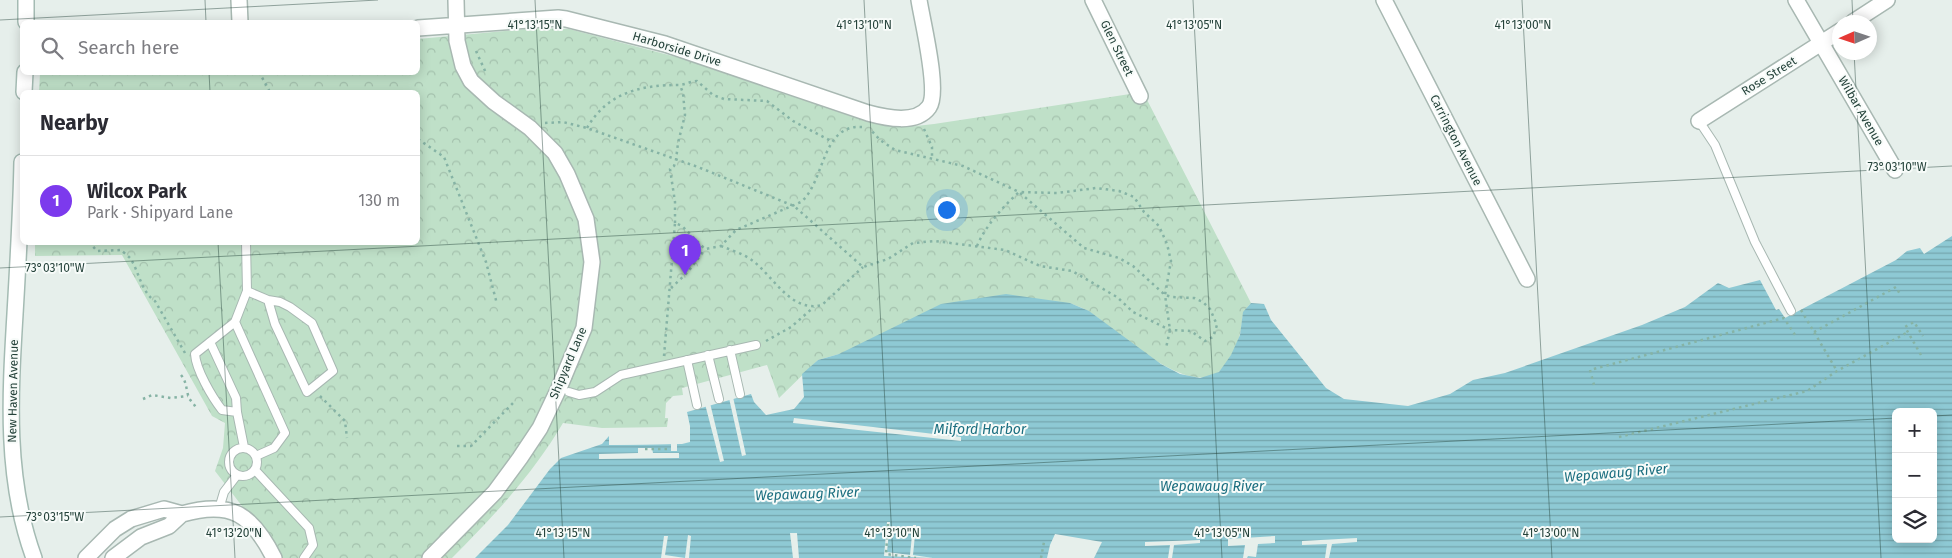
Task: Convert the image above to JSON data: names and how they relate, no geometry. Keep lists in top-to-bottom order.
{
  "streets": {
    "street": [
      "Glen Street",
      "Harborside Drive",
      "Rose Street",
      "Wilbar Avenue",
      "Carrington Avenue",
      "Shipyard Lane",
      "New Haven Avenue"
    ]
  },
  "crossings": [
    ["Harborside Drive", "Shipyard Lane"],
    ["Rose Street", "Wilbar Avenue"]
  ],
  "water": ["Milford Harbor", "Wepawaug River"],
  "north": "left",
  "page": {
    "search": "Search here",
    "heading": "Nearby",
    "list": [
      {
        "mark": "1",
        "name": "Wilcox Park",
        "note": "Park · Shipyard Lane",
        "value": "130 m"
      }
    ],
    "pins": "1",
    "map_buttons": ["+", "−"]
  },
  "coordinates": [
    "41°13'15\"N",
    "41°13'10\"N",
    "41°13'05\"N",
    "41°13'00\"N",
    "73°03'10\"W",
    "73°03'15\"W",
    "41°13'20\"N"
  ]
}
